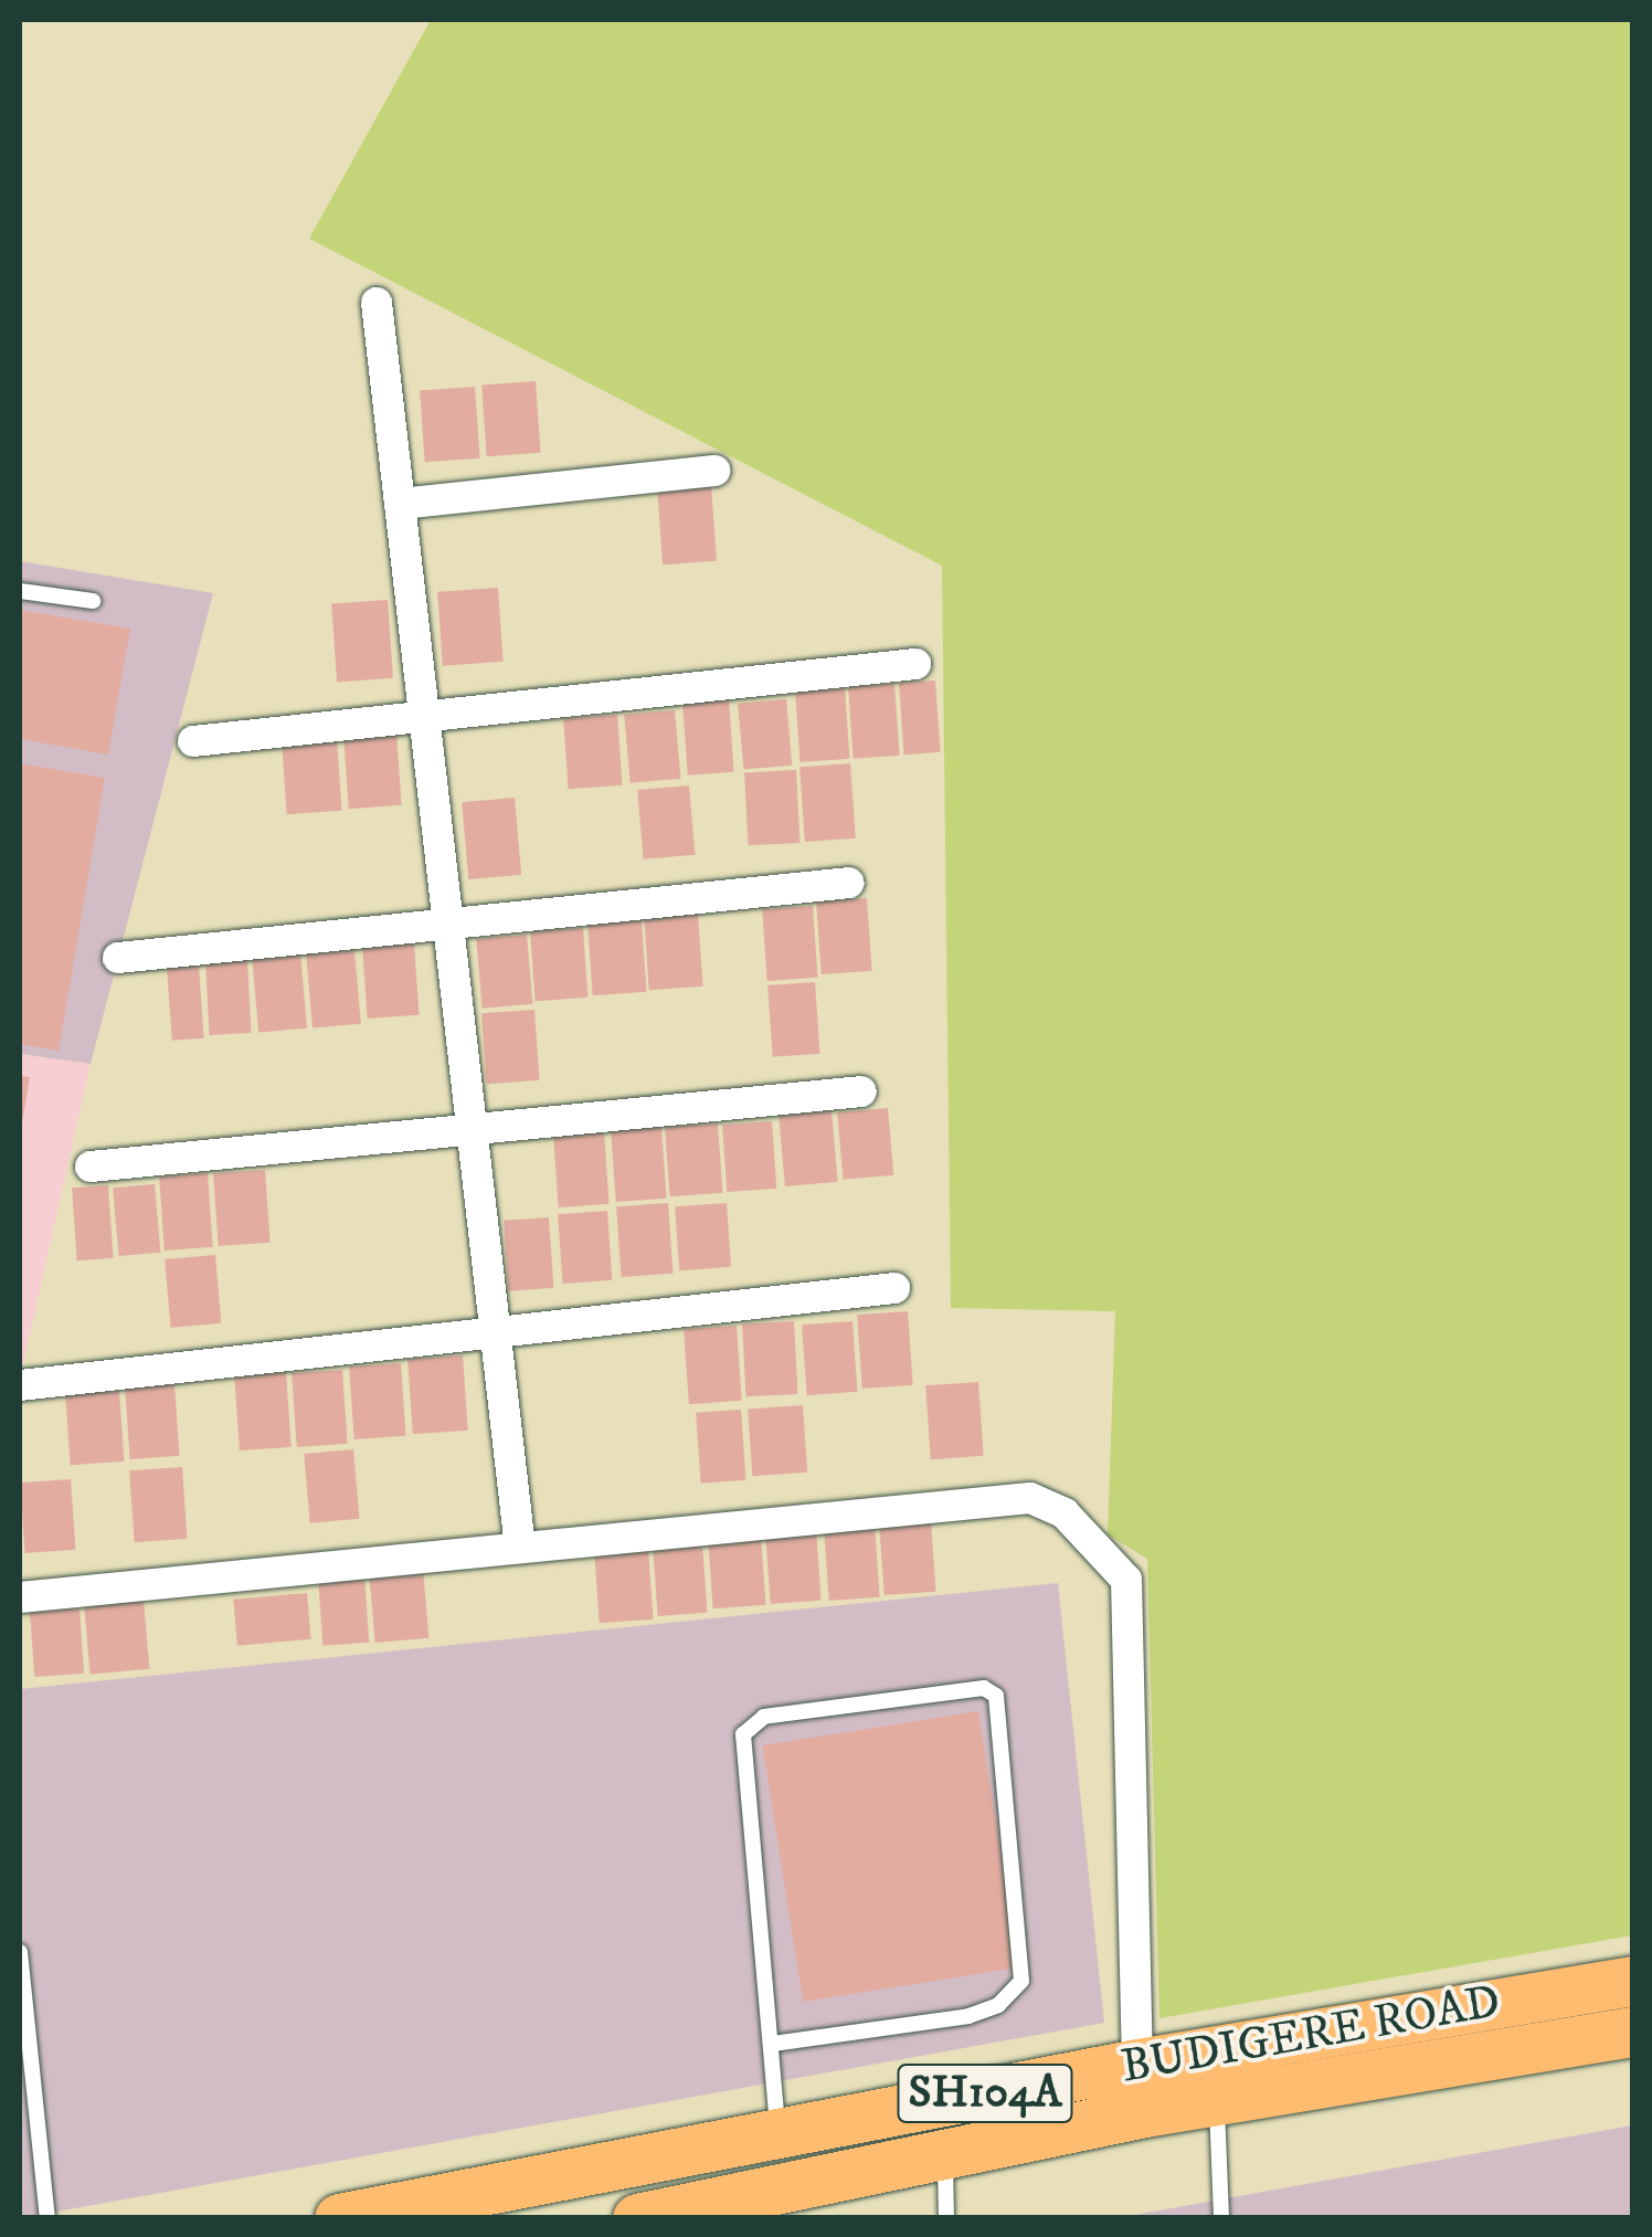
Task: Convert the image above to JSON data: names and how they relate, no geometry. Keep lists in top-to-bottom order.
{
  "streets": {
    "main road": ["BUDIGERE ROAD", "SH104A"]
  }
}
